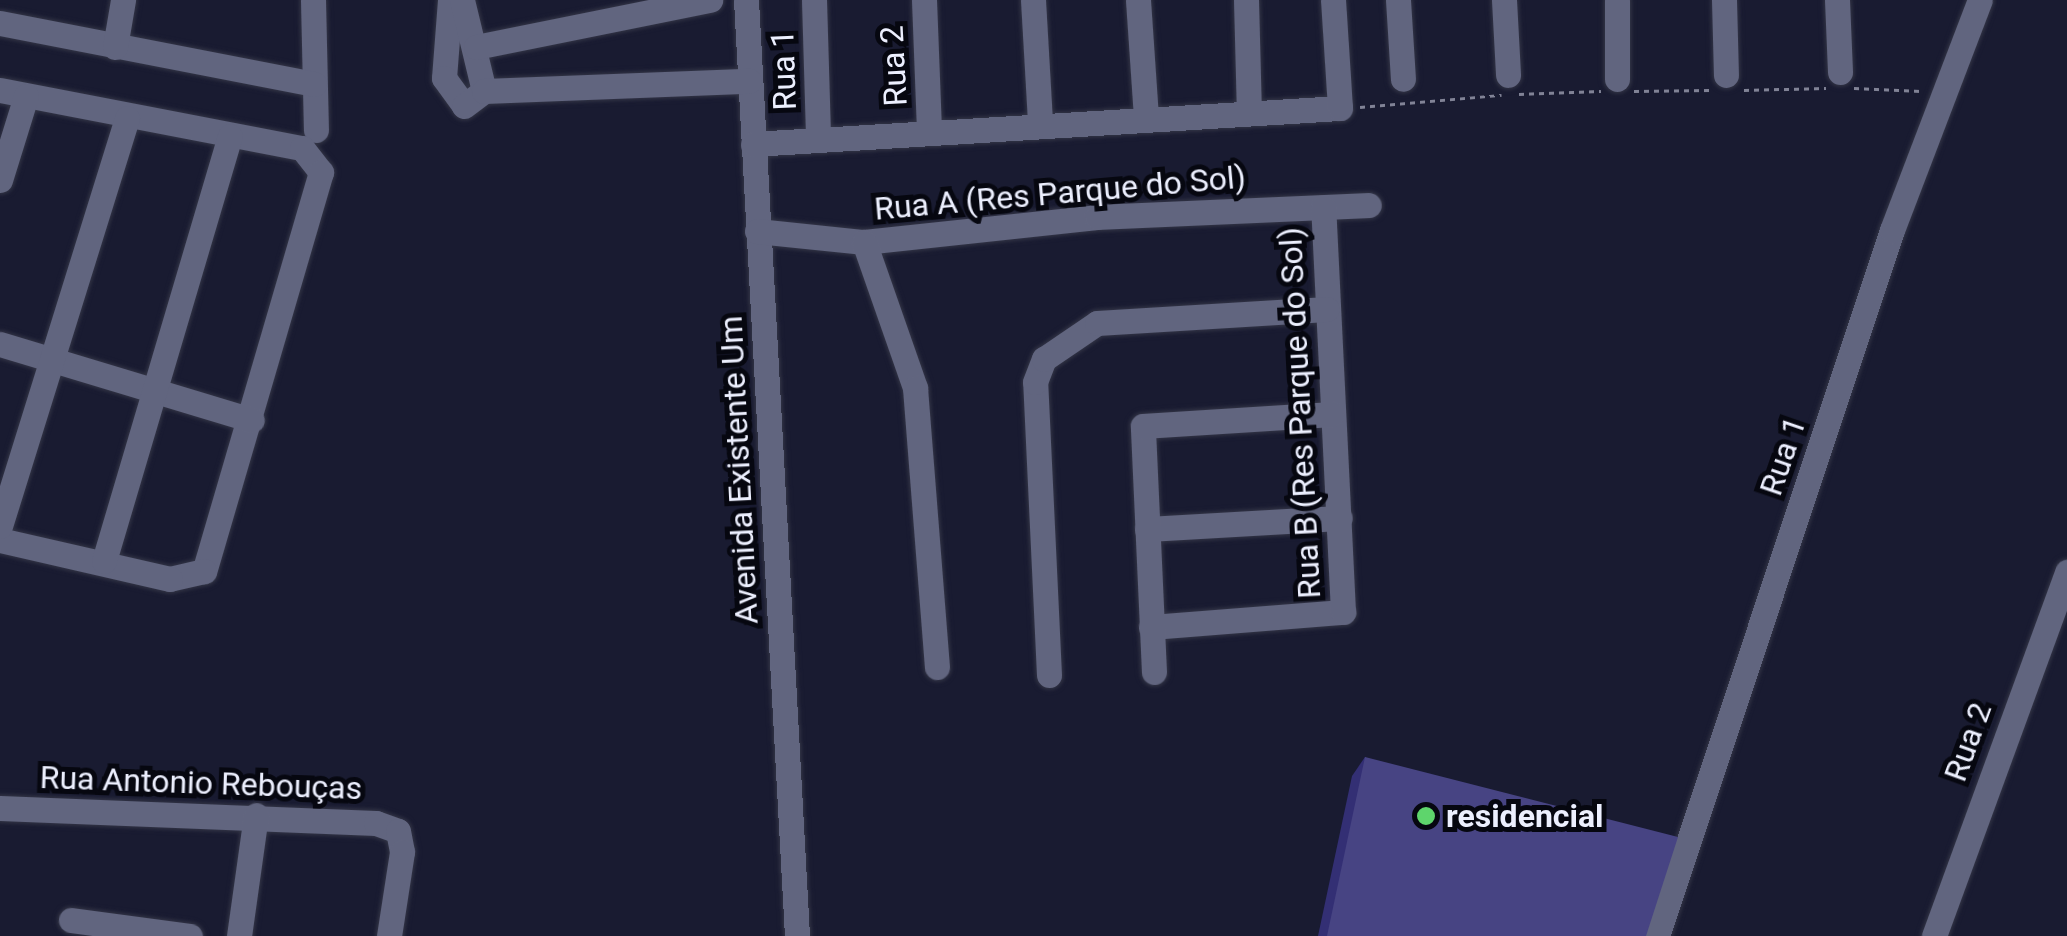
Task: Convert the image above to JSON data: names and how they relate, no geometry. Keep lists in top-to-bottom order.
{
  "streets": {
    "street": [
      "Rua 2",
      "Rua 1",
      "Rua A (Res Parque do Sol)",
      "Rua B (Res Parque do Sol)",
      "Avenida Existente Um",
      "Rua Antonio Rebouças"
    ]
  },
  "crossings": [
    ["Rua A (Res Parque do Sol)", "Rua B (Res Parque do Sol)"],
    ["Rua A (Res Parque do Sol)", "Avenida Existente Um"]
  ],
  "places": ["residencial"]
}
